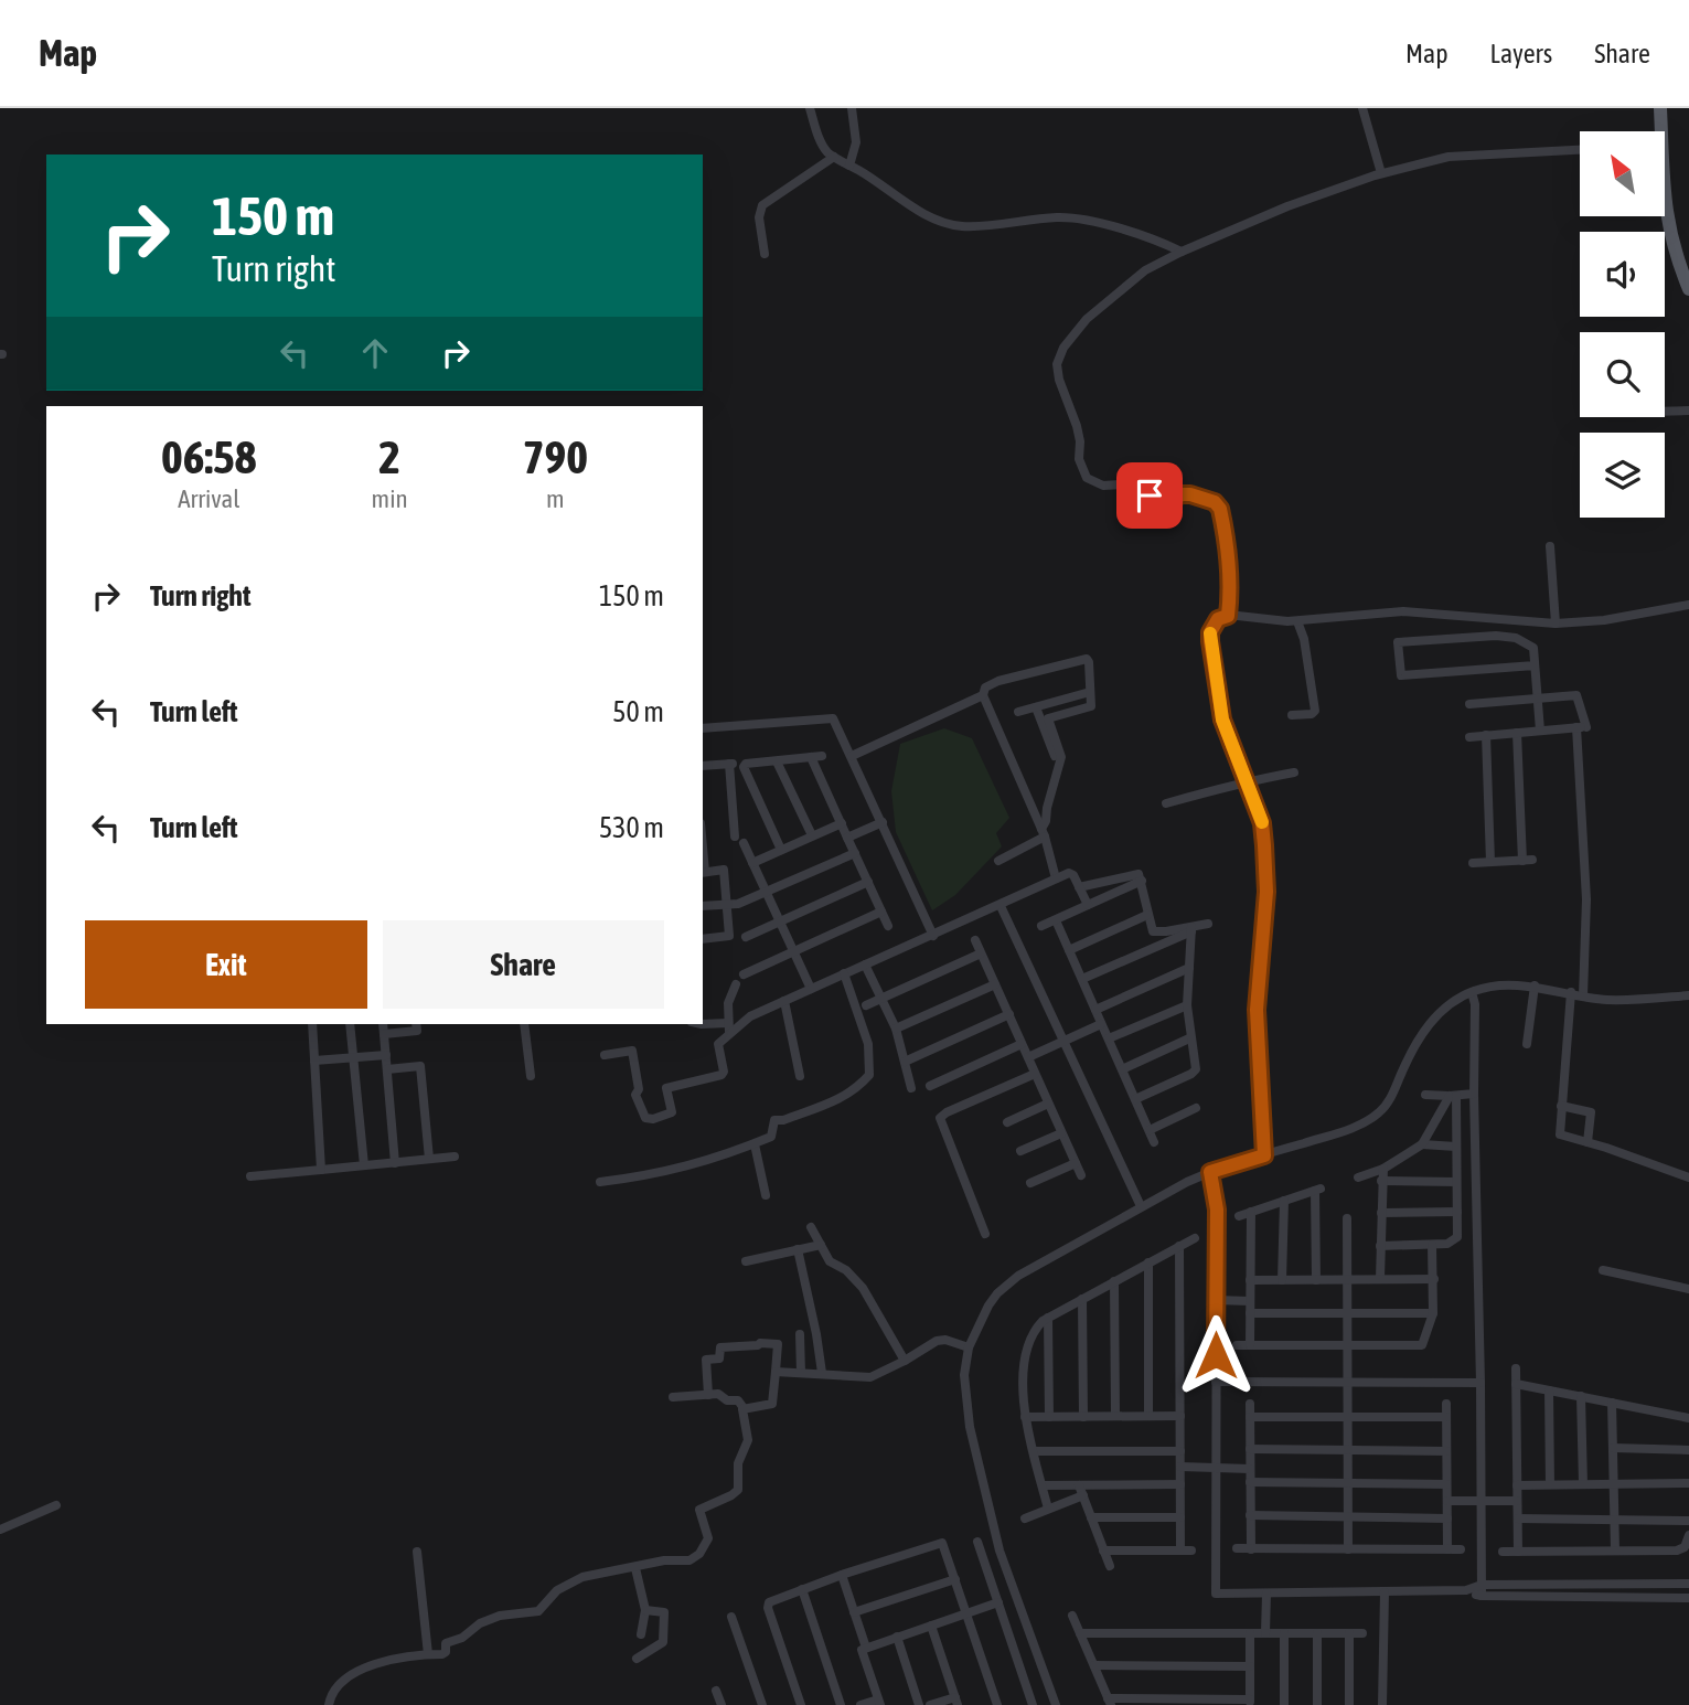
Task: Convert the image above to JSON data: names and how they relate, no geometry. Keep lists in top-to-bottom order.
{
  "north": "top left",
  "page": {
    "header": "Map",
    "nav": ["Map", "Layers", "Share"],
    "turn": ["150 m", "Turn right"],
    "eta": [
      "06:58",
      "Arrival",
      "2",
      "min",
      "790",
      "m"
    ],
    "list": [
      {
        "name": "Turn right",
        "value": "150 m"
      },
      {
        "name": "Turn left",
        "value": "50 m"
      },
      {
        "name": "Turn left",
        "value": "530 m"
      }
    ],
    "buttons": ["Exit", "Share"]
  }
}
